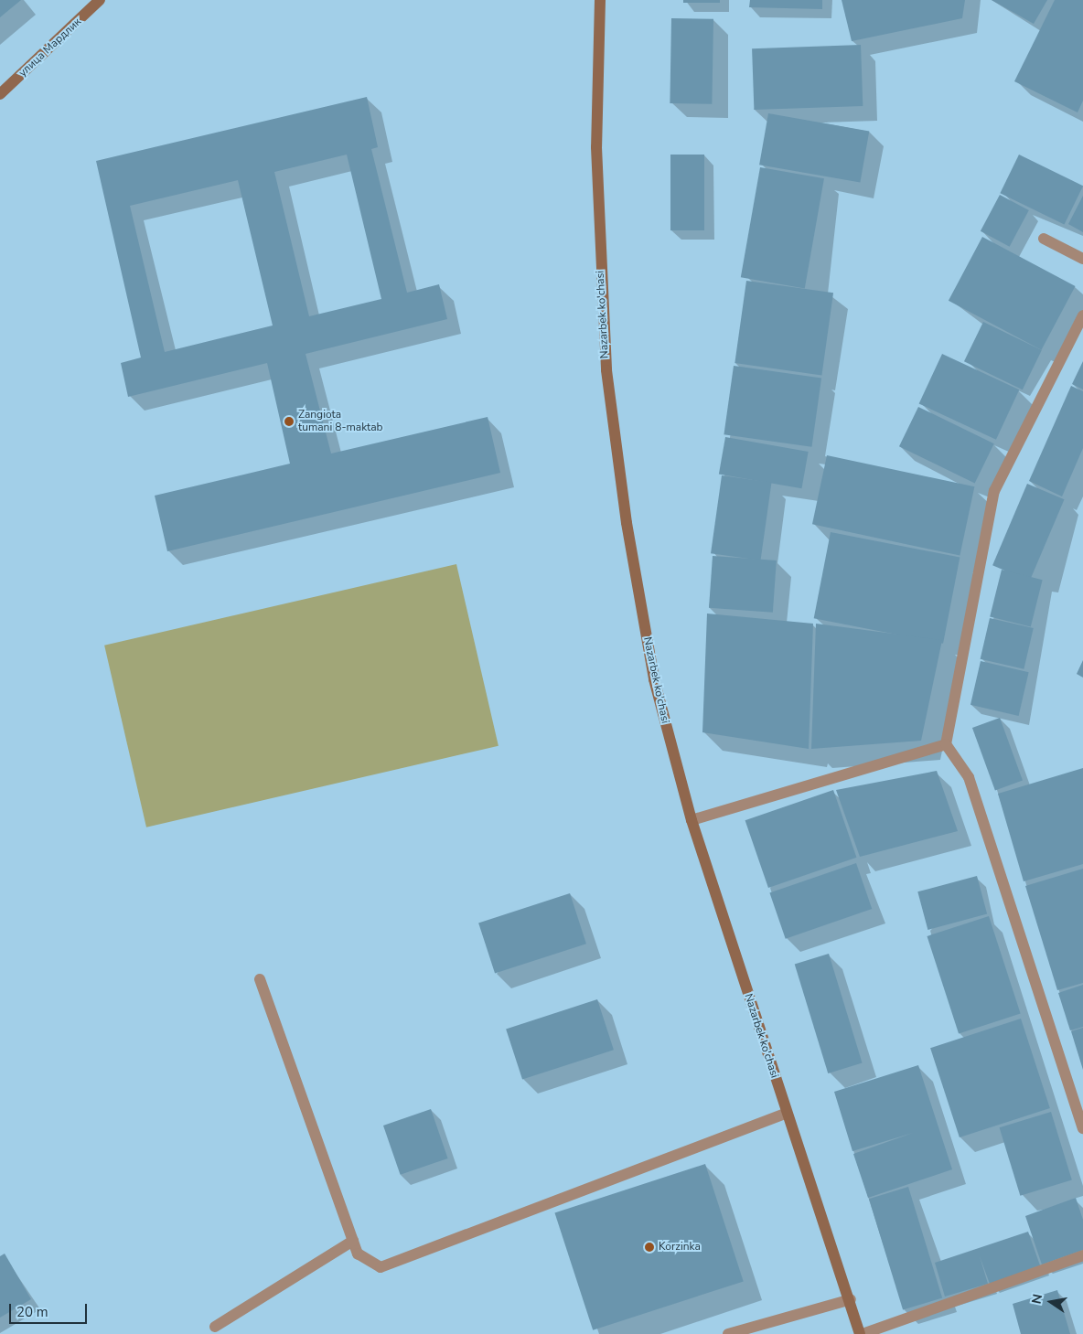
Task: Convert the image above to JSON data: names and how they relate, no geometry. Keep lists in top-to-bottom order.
{
  "streets": {
    "main road": ["улица Мардлик", "Nazarbek ko'chasi"]
  },
  "places": ["Zangiota tumani 8-maktab", "Korzinka"],
  "scale_bar": "20 m",
  "north": "left"
}
